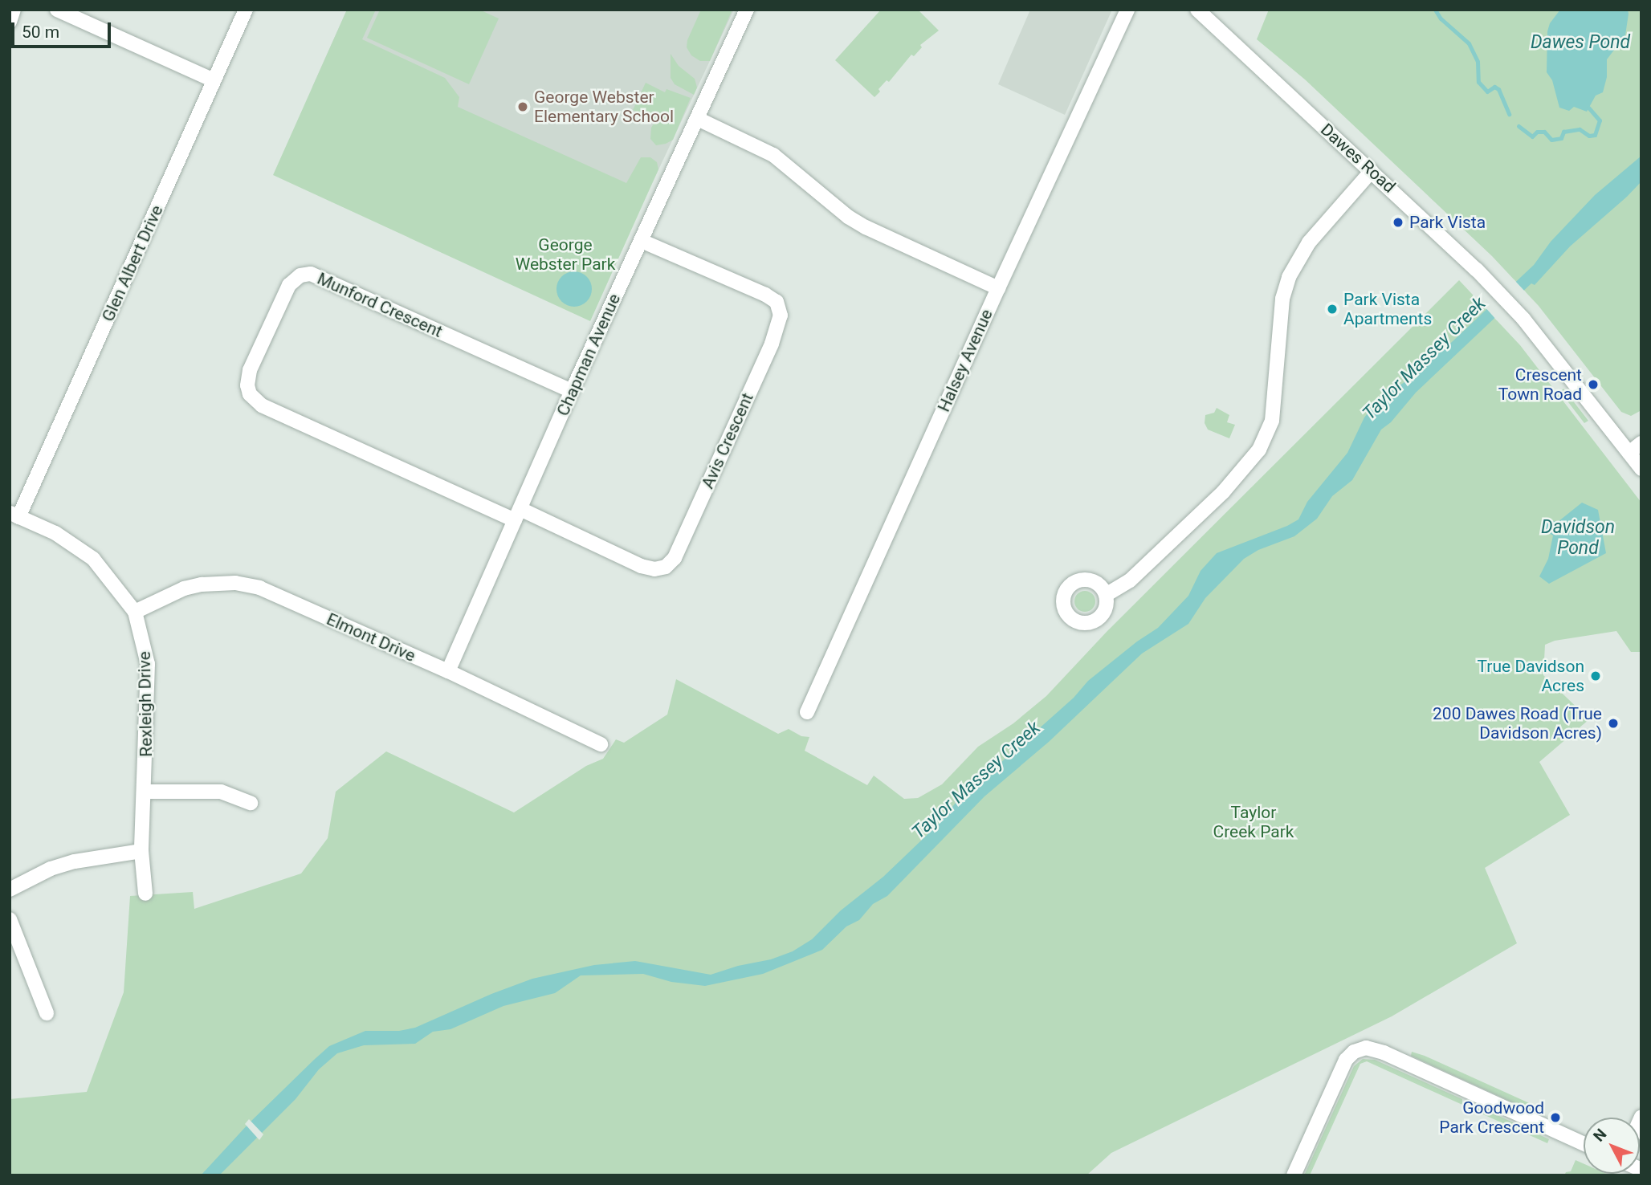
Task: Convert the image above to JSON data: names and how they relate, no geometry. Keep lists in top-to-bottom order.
{
  "streets": {
    "street": [
      "Dawes Road",
      "Glen Albert Drive",
      "Munford Crescent",
      "Chapman Avenue",
      "Halsey Avenue",
      "Avis Crescent",
      "Elmont Drive",
      "Rexleigh Drive"
    ]
  },
  "crossings": [
    ["Glen Albert Drive", "Rexleigh Drive"],
    ["Munford Crescent", "Chapman Avenue"],
    ["Munford Crescent", "Avis Crescent"],
    ["Chapman Avenue", "Avis Crescent"],
    ["Chapman Avenue", "Elmont Drive"],
    ["Elmont Drive", "Rexleigh Drive"]
  ],
  "water": ["Dawes Pond", "Taylor Massey Creek", "Davidson Pond"],
  "parks": ["George Webster Park", "Taylor Creek Park"],
  "places": [
    "George Webster Elementary School",
    "Park Vista",
    "Park Vista Apartments",
    "Crescent Town Road",
    "True Davidson Acres",
    "200 Dawes Road (True Davidson Acres)",
    "Goodwood Park Crescent"
  ],
  "scale_bar": "50 m",
  "north": "top left"
}
